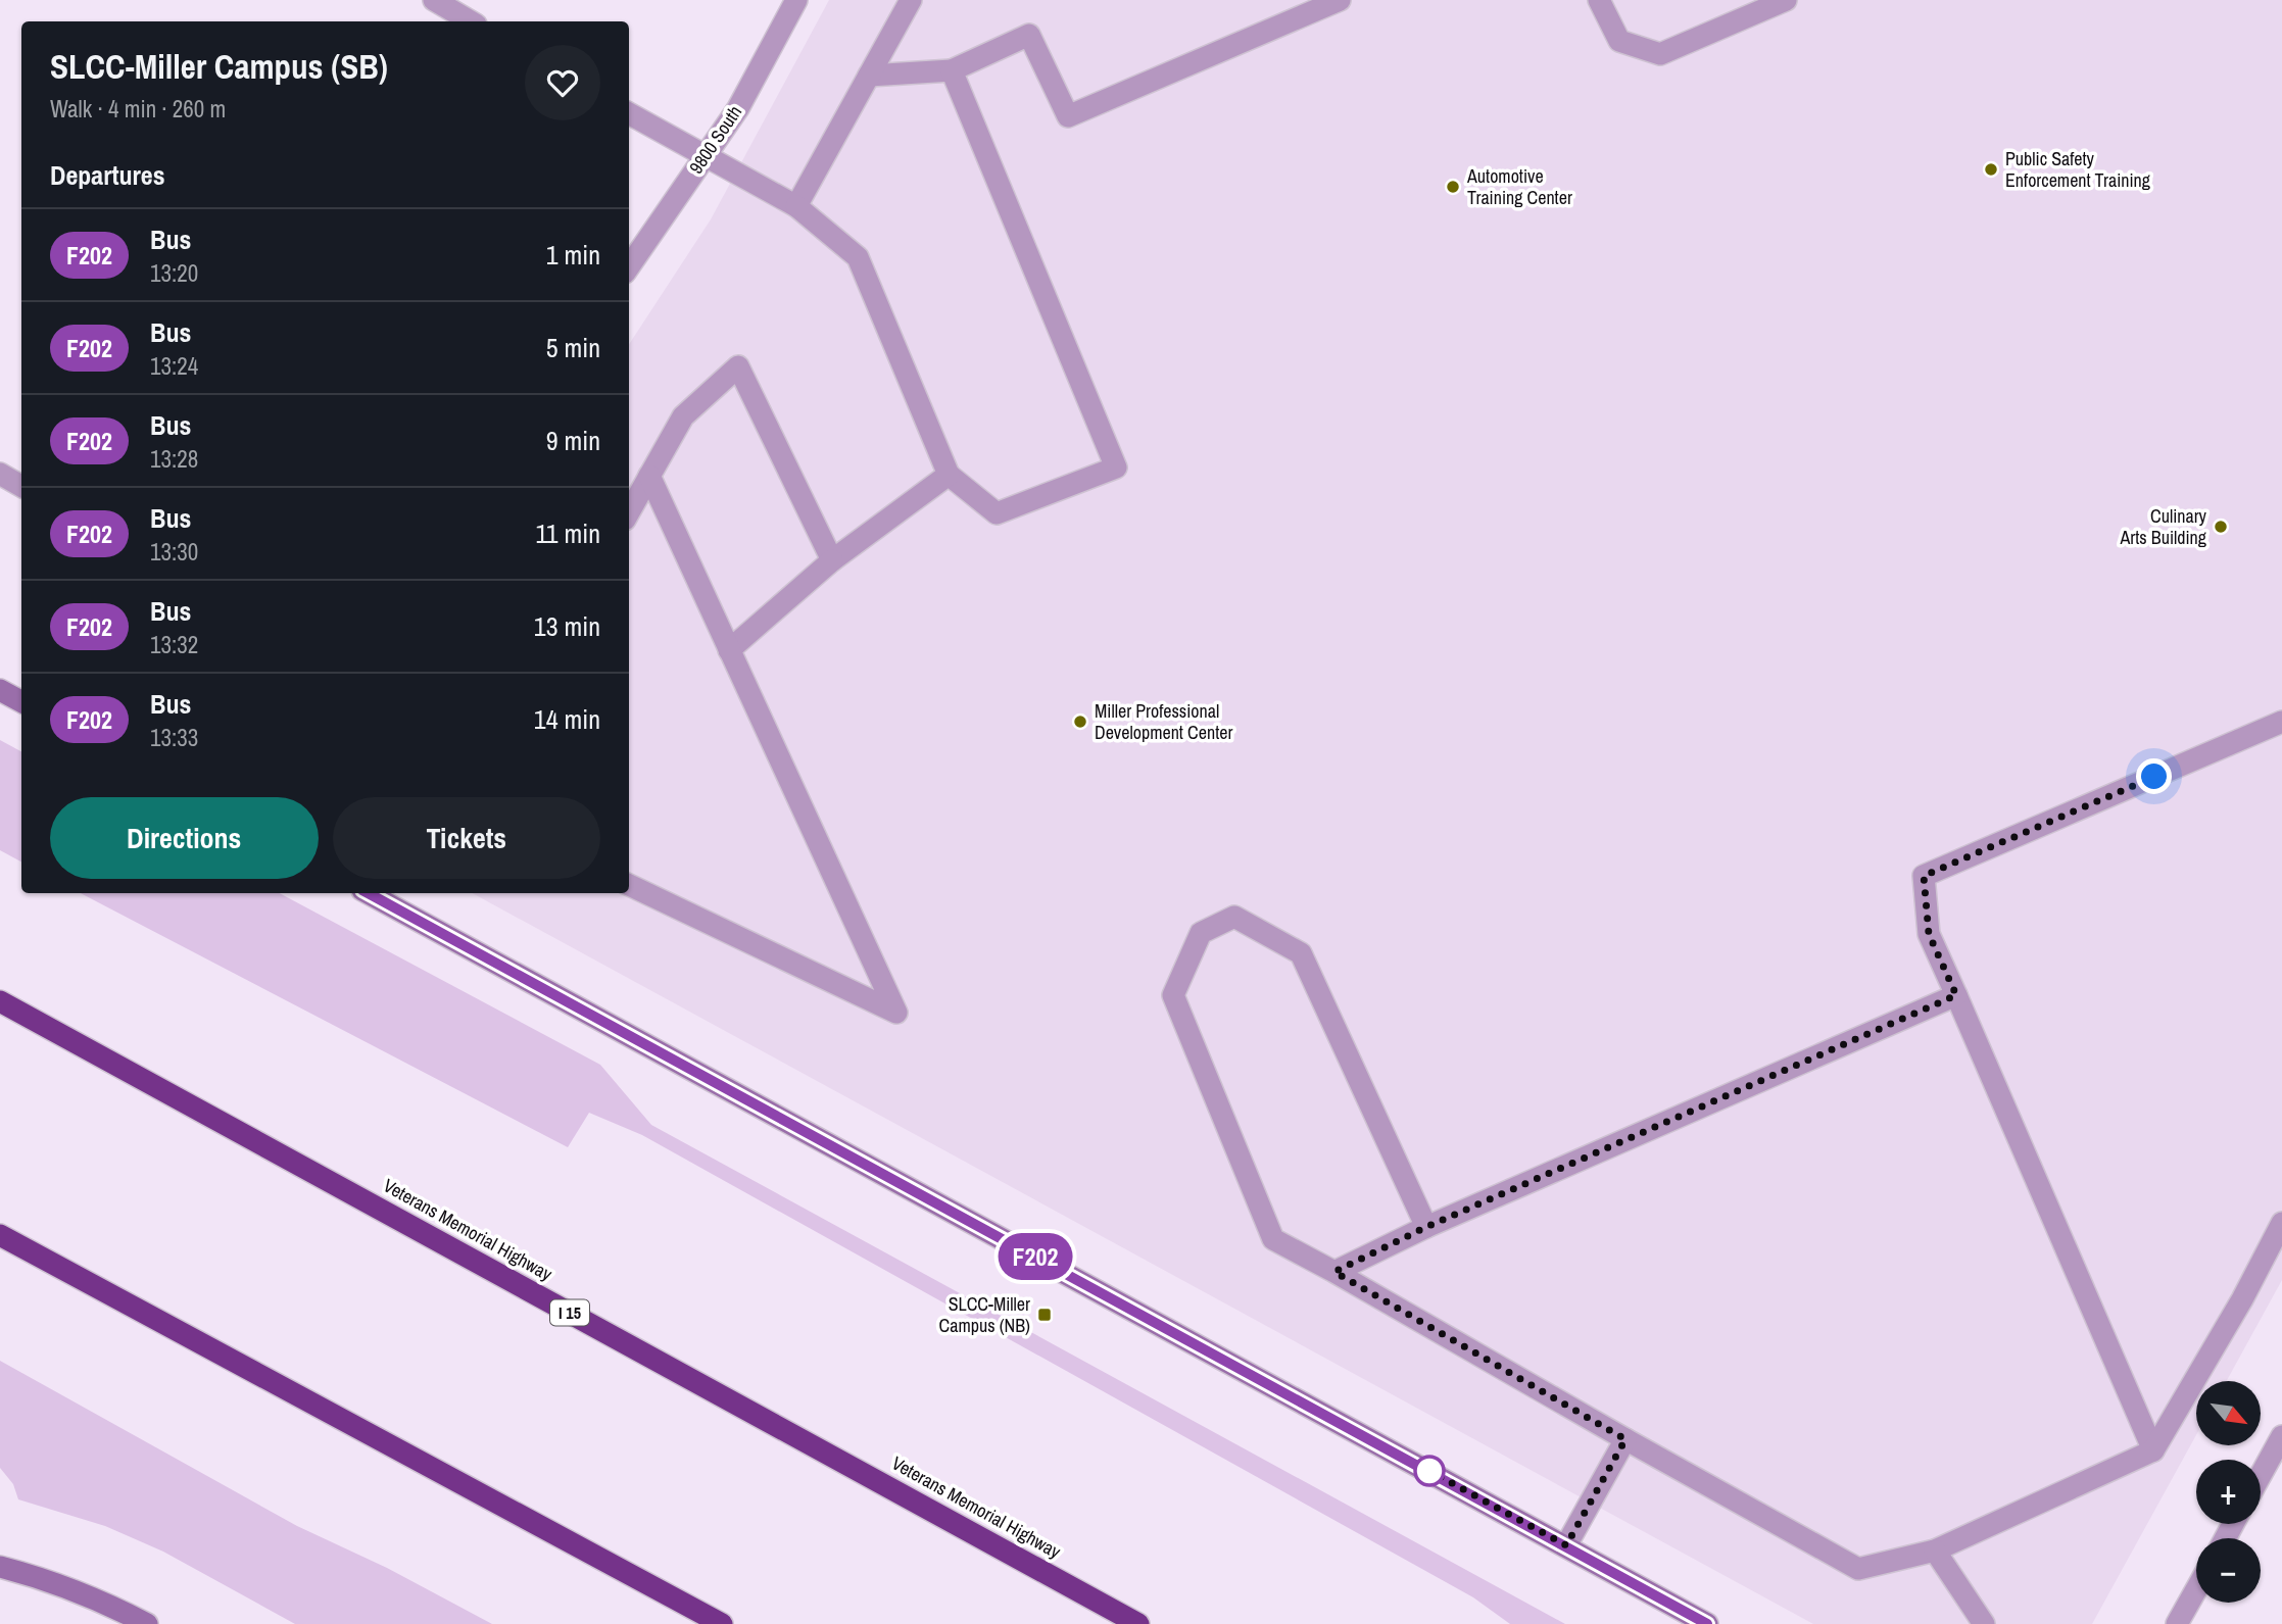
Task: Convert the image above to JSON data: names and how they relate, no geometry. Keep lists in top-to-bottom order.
{
  "streets": {
    "highway": ["Veterans Memorial Highway", "I 15"],
    "street": ["9800 South"]
  },
  "places": {
    "other": [
      "Public Safety Enforcement Training",
      "Automotive Training Center",
      "Culinary Arts Building",
      "Miller Professional Development Center"
    ],
    "transit": ["SLCC-Miller Campus (NB)"]
  },
  "lines": ["bus line F202"],
  "north": "bottom right",
  "page": {
    "on_map": "F202",
    "heading": [
      ["SLCC-Miller Campus (SB)", "Walk · 4 min · 260 m"],
      "Departures"
    ],
    "list": [
      {
        "mark": "F202",
        "name": "Bus",
        "note": "13:20",
        "value": "1 min"
      },
      {
        "mark": "F202",
        "name": "Bus",
        "note": "13:24",
        "value": "5 min"
      },
      {
        "mark": "F202",
        "name": "Bus",
        "note": "13:28",
        "value": "9 min"
      },
      {
        "mark": "F202",
        "name": "Bus",
        "note": "13:30",
        "value": "11 min"
      },
      {
        "mark": "F202",
        "name": "Bus",
        "note": "13:32",
        "value": "13 min"
      },
      {
        "mark": "F202",
        "name": "Bus",
        "note": "13:33",
        "value": "14 min"
      }
    ],
    "buttons": ["Directions", "Tickets"],
    "map_buttons": ["+", "−"]
  }
}
